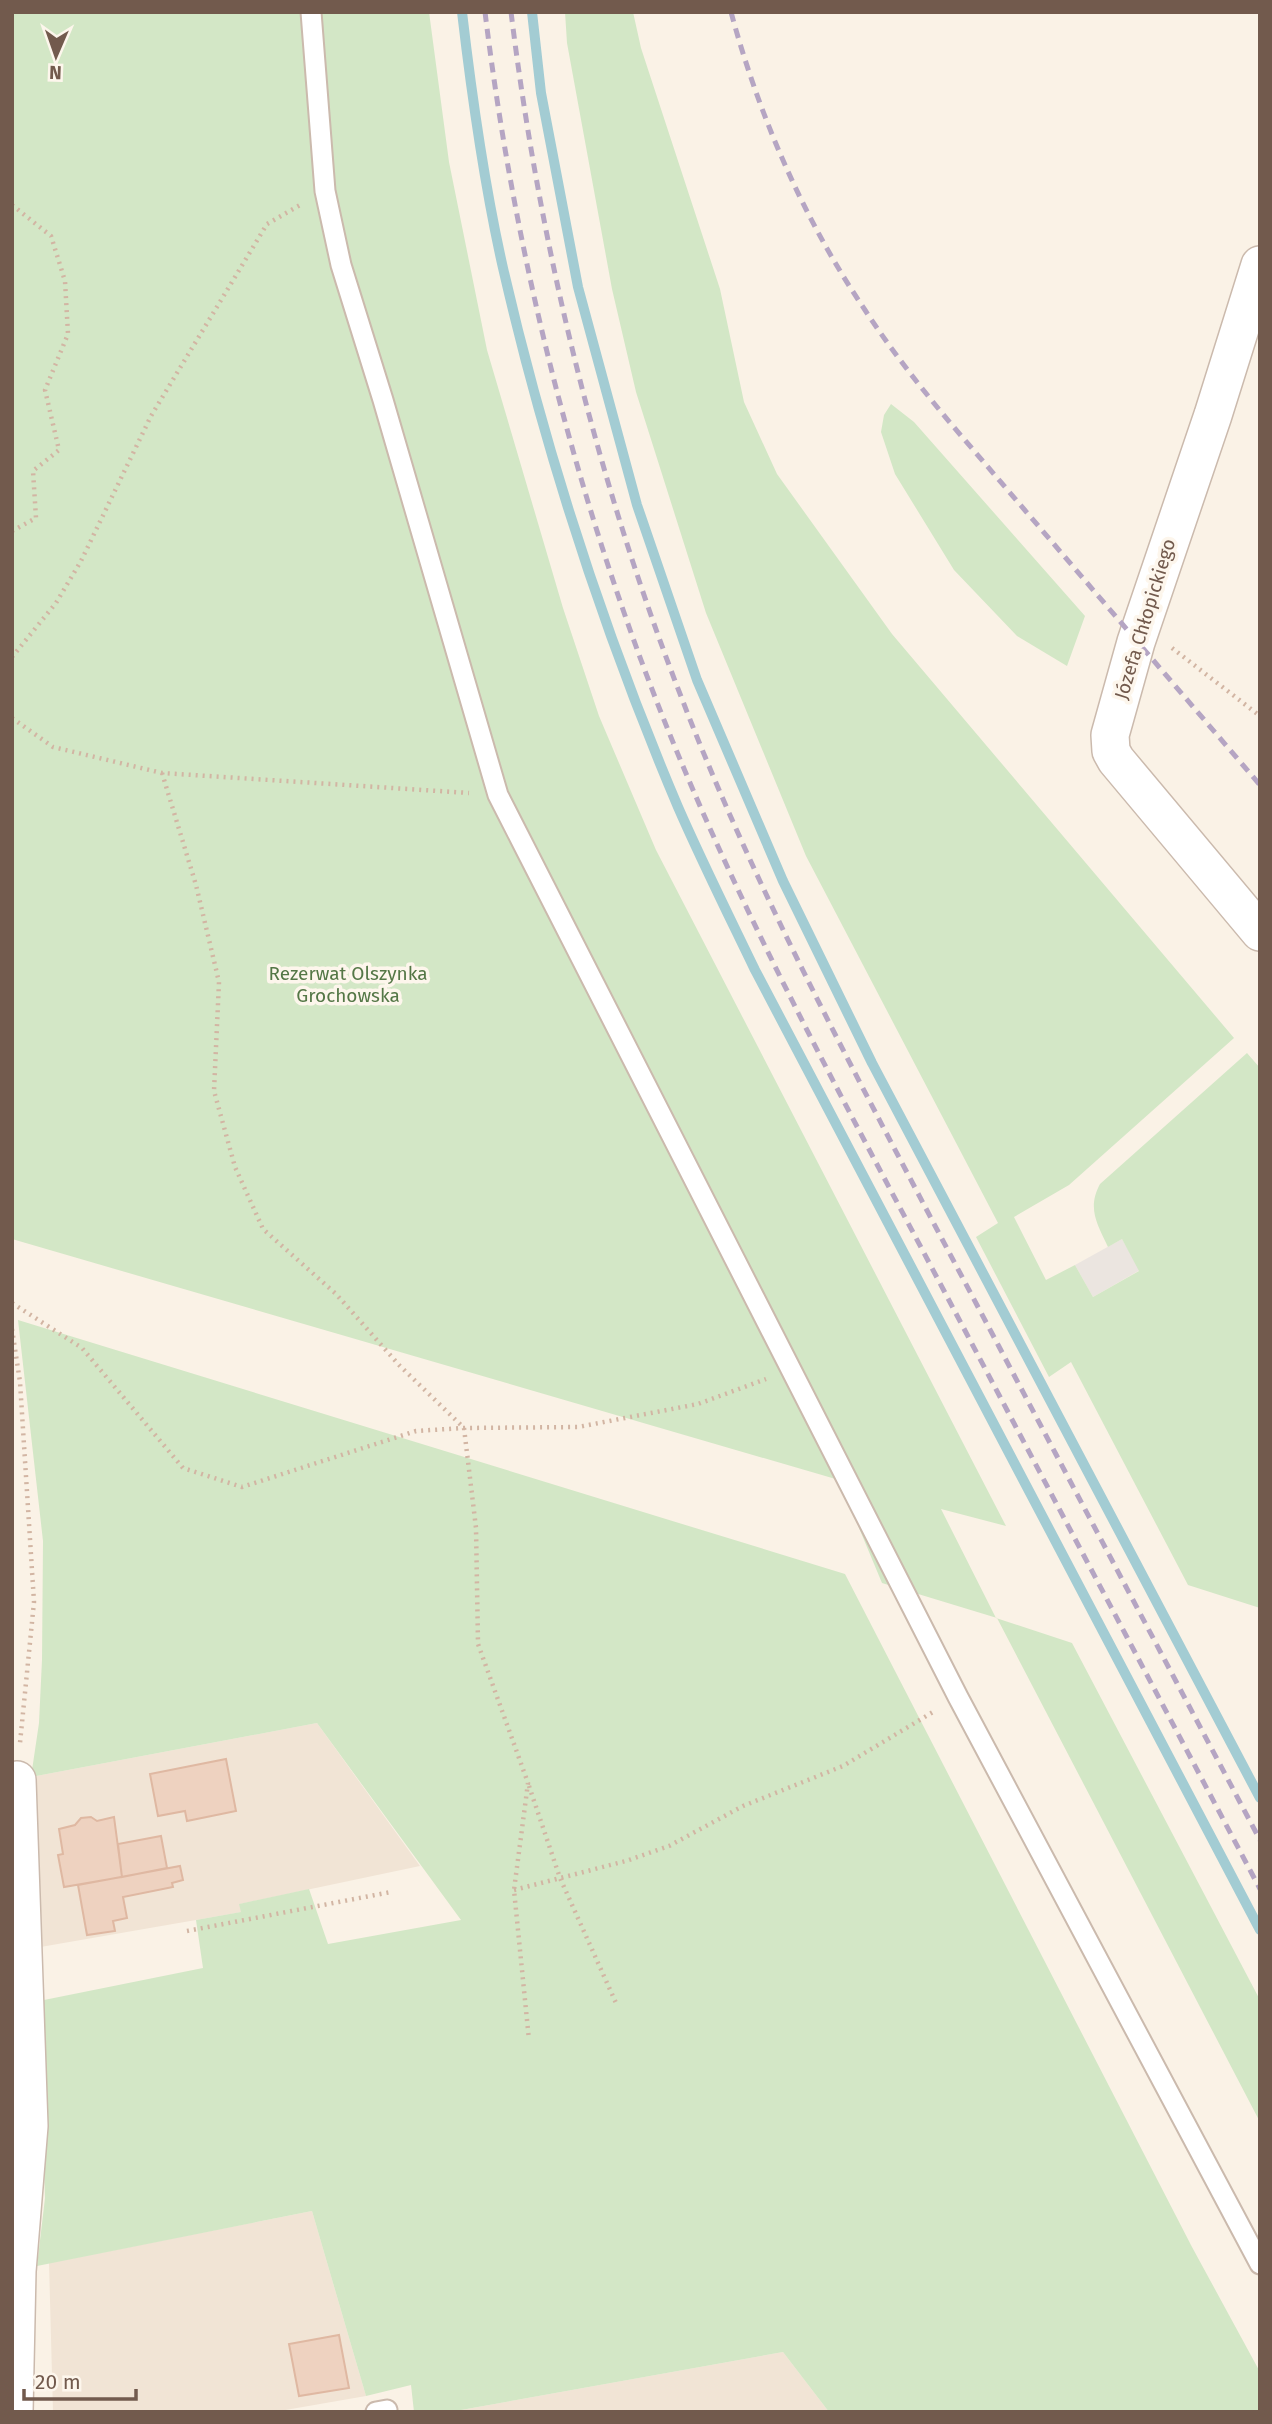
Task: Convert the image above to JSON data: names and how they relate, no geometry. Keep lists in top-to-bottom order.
{
  "streets": {
    "street": ["Józefa Chłopickiego"]
  },
  "parks": ["Rezerwat Olszynka Grochowska"],
  "scale_bar": "20 m",
  "north": "bottom"
}
